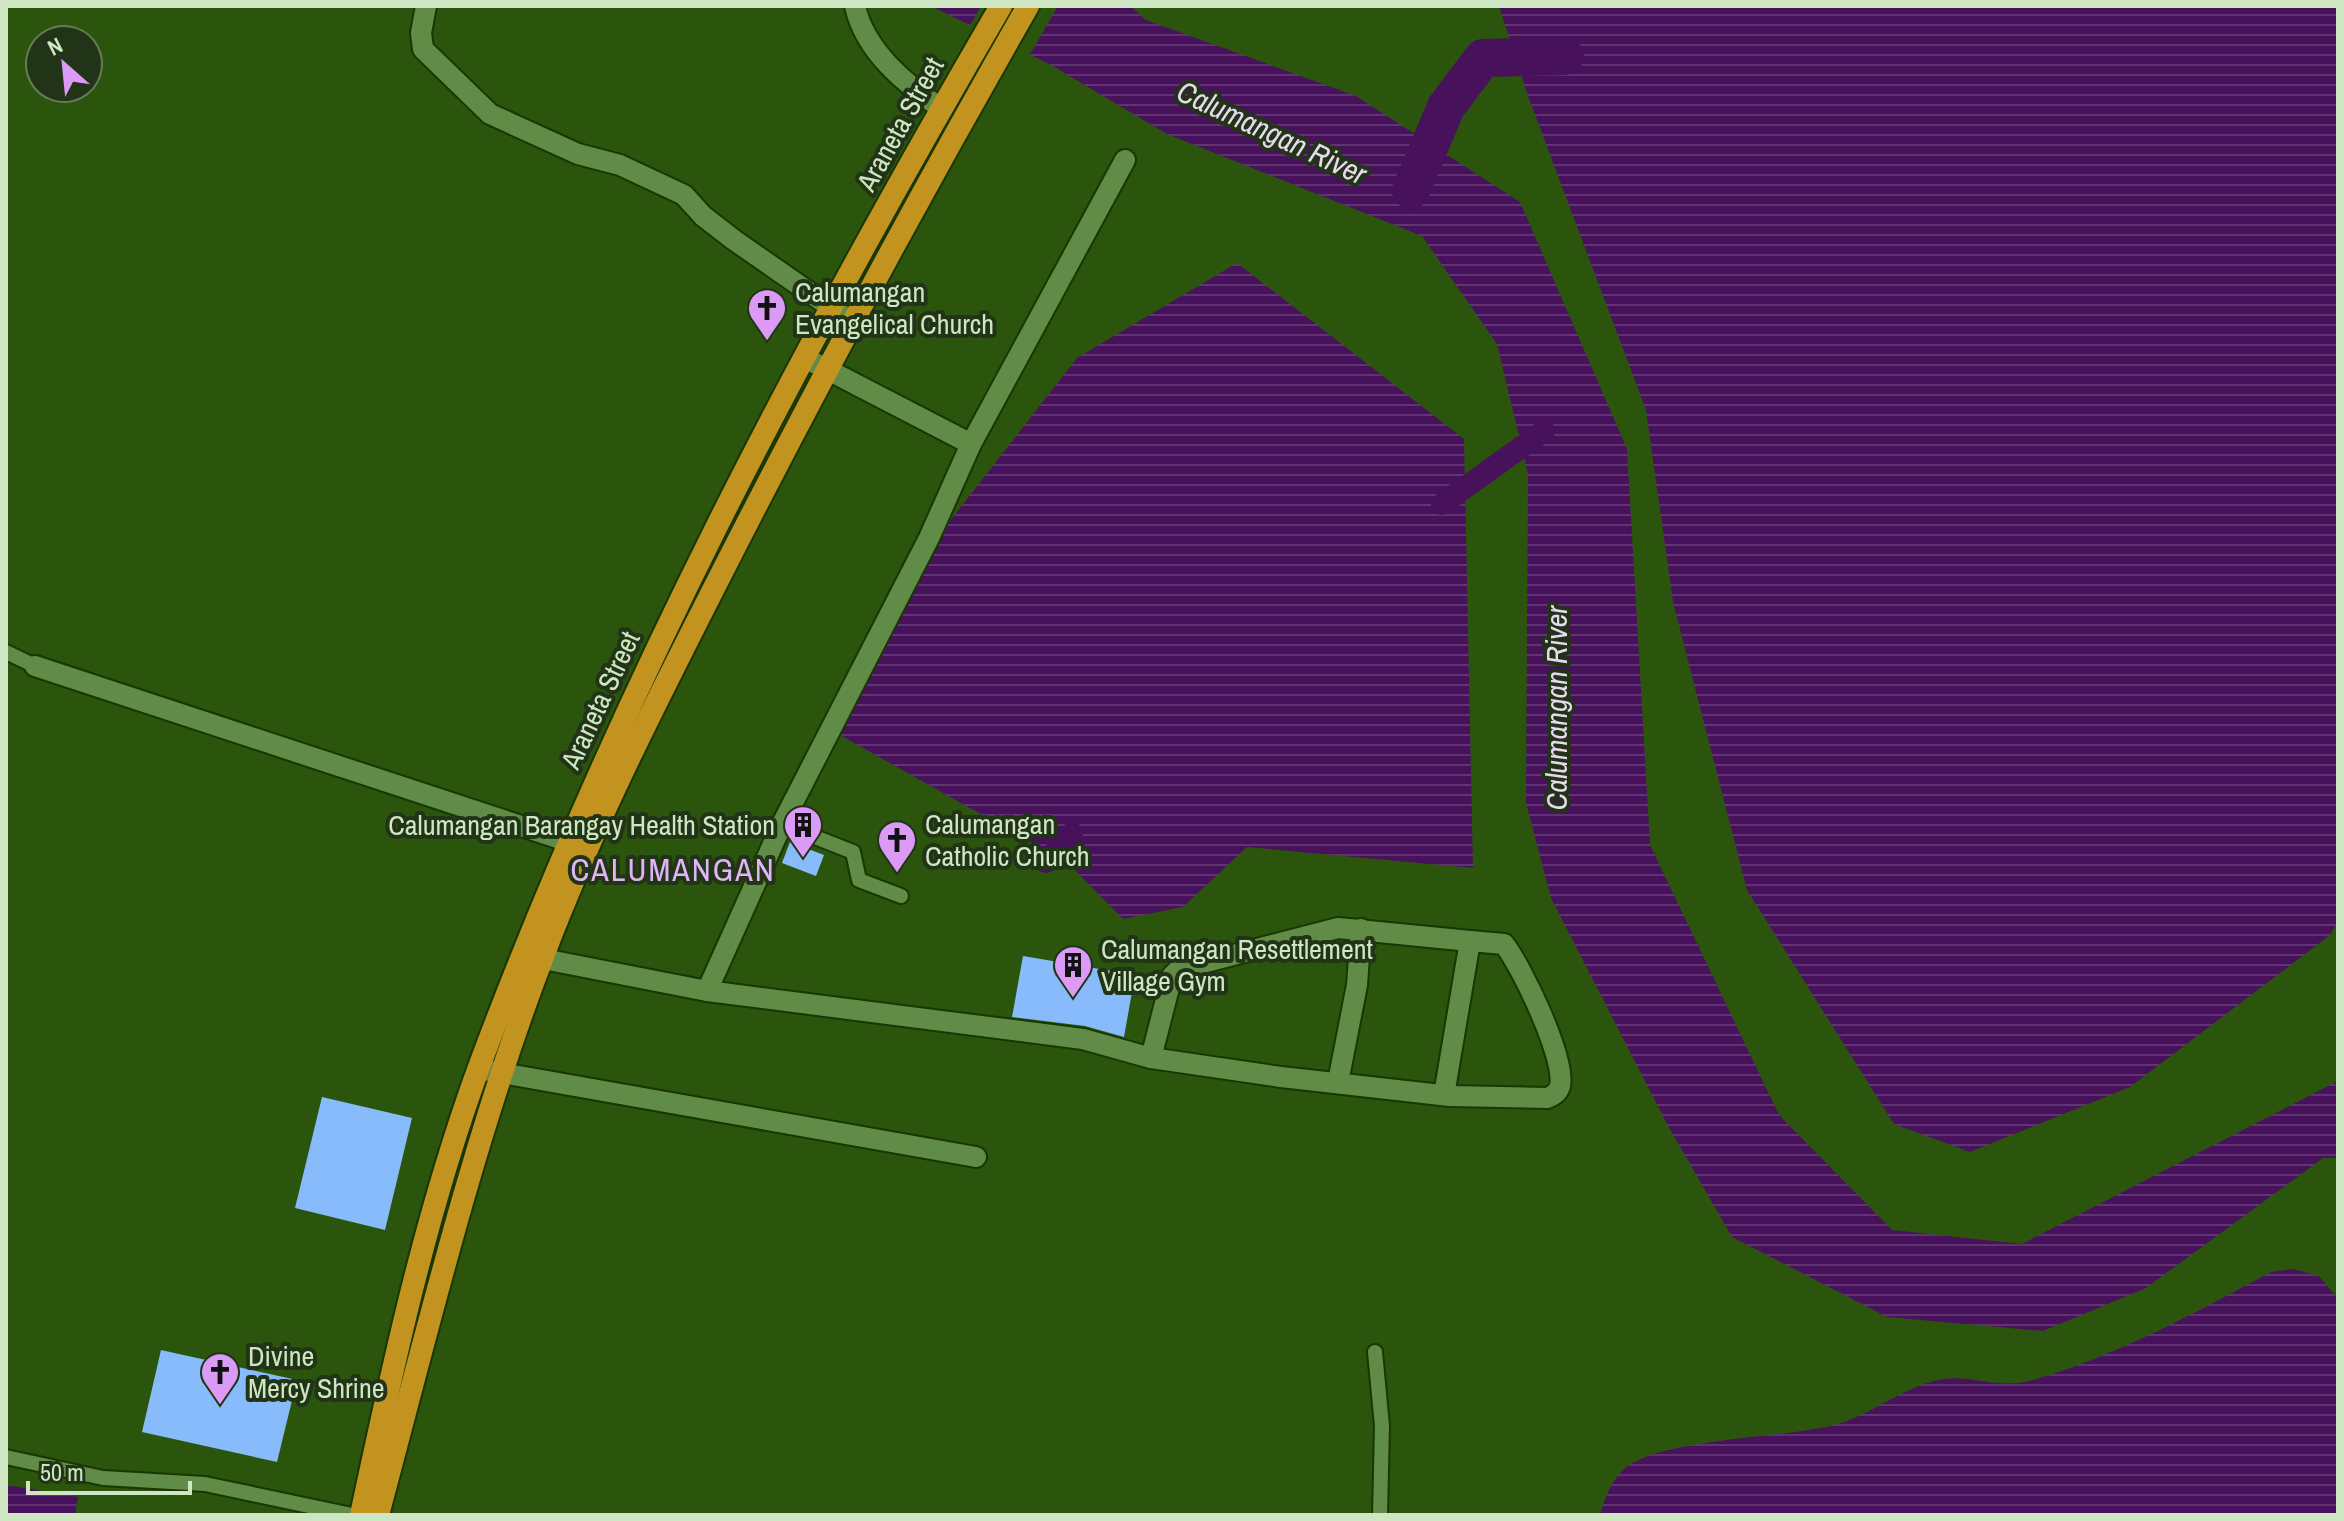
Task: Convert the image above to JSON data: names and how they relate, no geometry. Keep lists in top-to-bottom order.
{
  "streets": {
    "highway": ["Araneta Street"]
  },
  "districts": ["CALUMANGAN"],
  "water": ["Calumangan River"],
  "places": {
    "church": ["Calumangan Evangelical Church", "Calumangan Catholic Church", "Divine Mercy Shrine"],
    "building": ["Calumangan Barangay Health Station", "Calumangan Resettlement Village Gym"]
  },
  "scale_bar": "50 m",
  "north": "top left"
}
